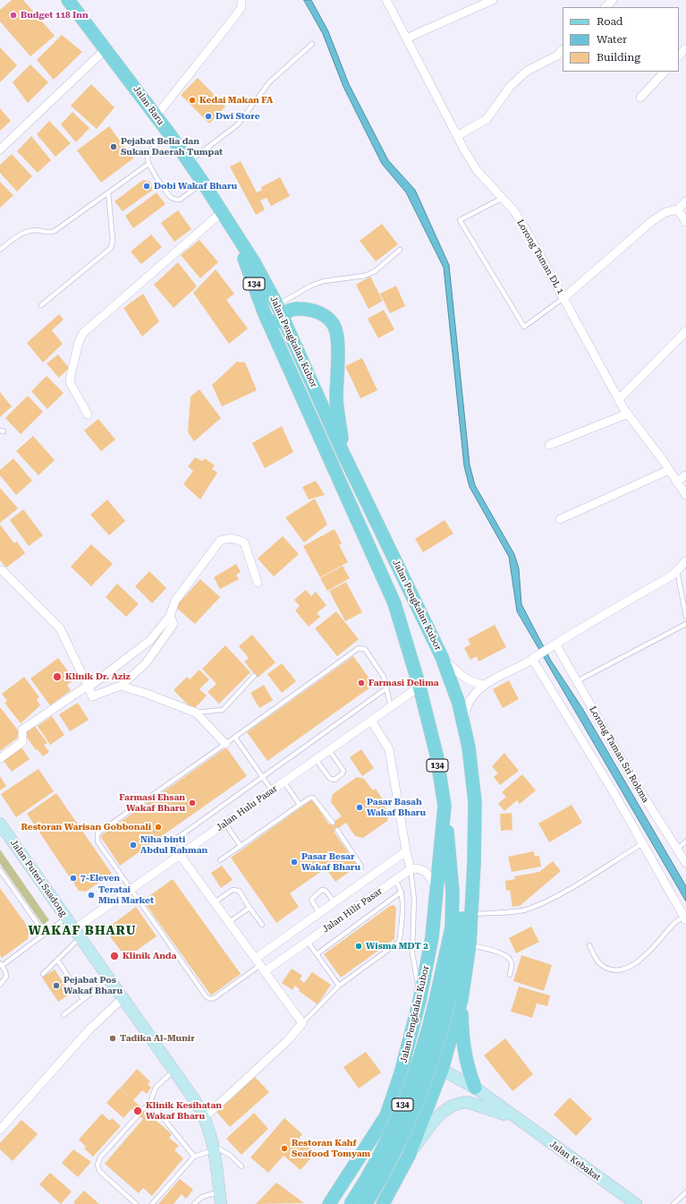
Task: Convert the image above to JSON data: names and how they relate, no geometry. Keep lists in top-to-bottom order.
{
  "streets": {
    "main road": ["Jalan Baru", "134", "Jalan Pengkalan Kubor"],
    "street": [
      "Lorong Taman DL 1",
      "Lorong Taman Sri Rokma",
      "Jalan Hulu Pasar",
      "Jalan Puteri Saadong",
      "Jalan Hilir Pasar",
      "Jalan Kebakat"
    ]
  },
  "crossings": [
    ["Jalan Baru", "Jalan Pengkalan Kubor"],
    ["Jalan Pengkalan Kubor", "Jalan Hulu Pasar"],
    ["Jalan Pengkalan Kubor", "Jalan Kebakat"],
    ["Jalan Hulu Pasar", "Jalan Puteri Saadong"]
  ],
  "districts": ["WAKAF BHARU"],
  "places": [
    "Budget 118 Inn",
    "Kedai Makan FA",
    "Dwi Store",
    "Pejabat Belia dan Sukan Daerah Tumpat",
    "Dobi Wakaf Bharu",
    "Klinik Dr. Aziz",
    "Farmasi Delima",
    "Farmasi Ehsan Wakaf Bharu",
    "Pasar Basah Wakaf Bharu",
    "Restoran Warisan Gobbonali",
    "Niha binti Abdul Rahman",
    "Pasar Besar Wakaf Bharu",
    "7-Eleven",
    "Teratai Mini Market",
    "Wisma MDT 2",
    "Klinik Anda",
    "Pejabat Pos Wakaf Bharu",
    "Tadika Al-Munir",
    "Klinik Kesihatan Wakaf Bharu",
    "Restoran Kahf Seafood Tomyam"
  ],
  "legend": ["Road", "Water", "Building"]
}
